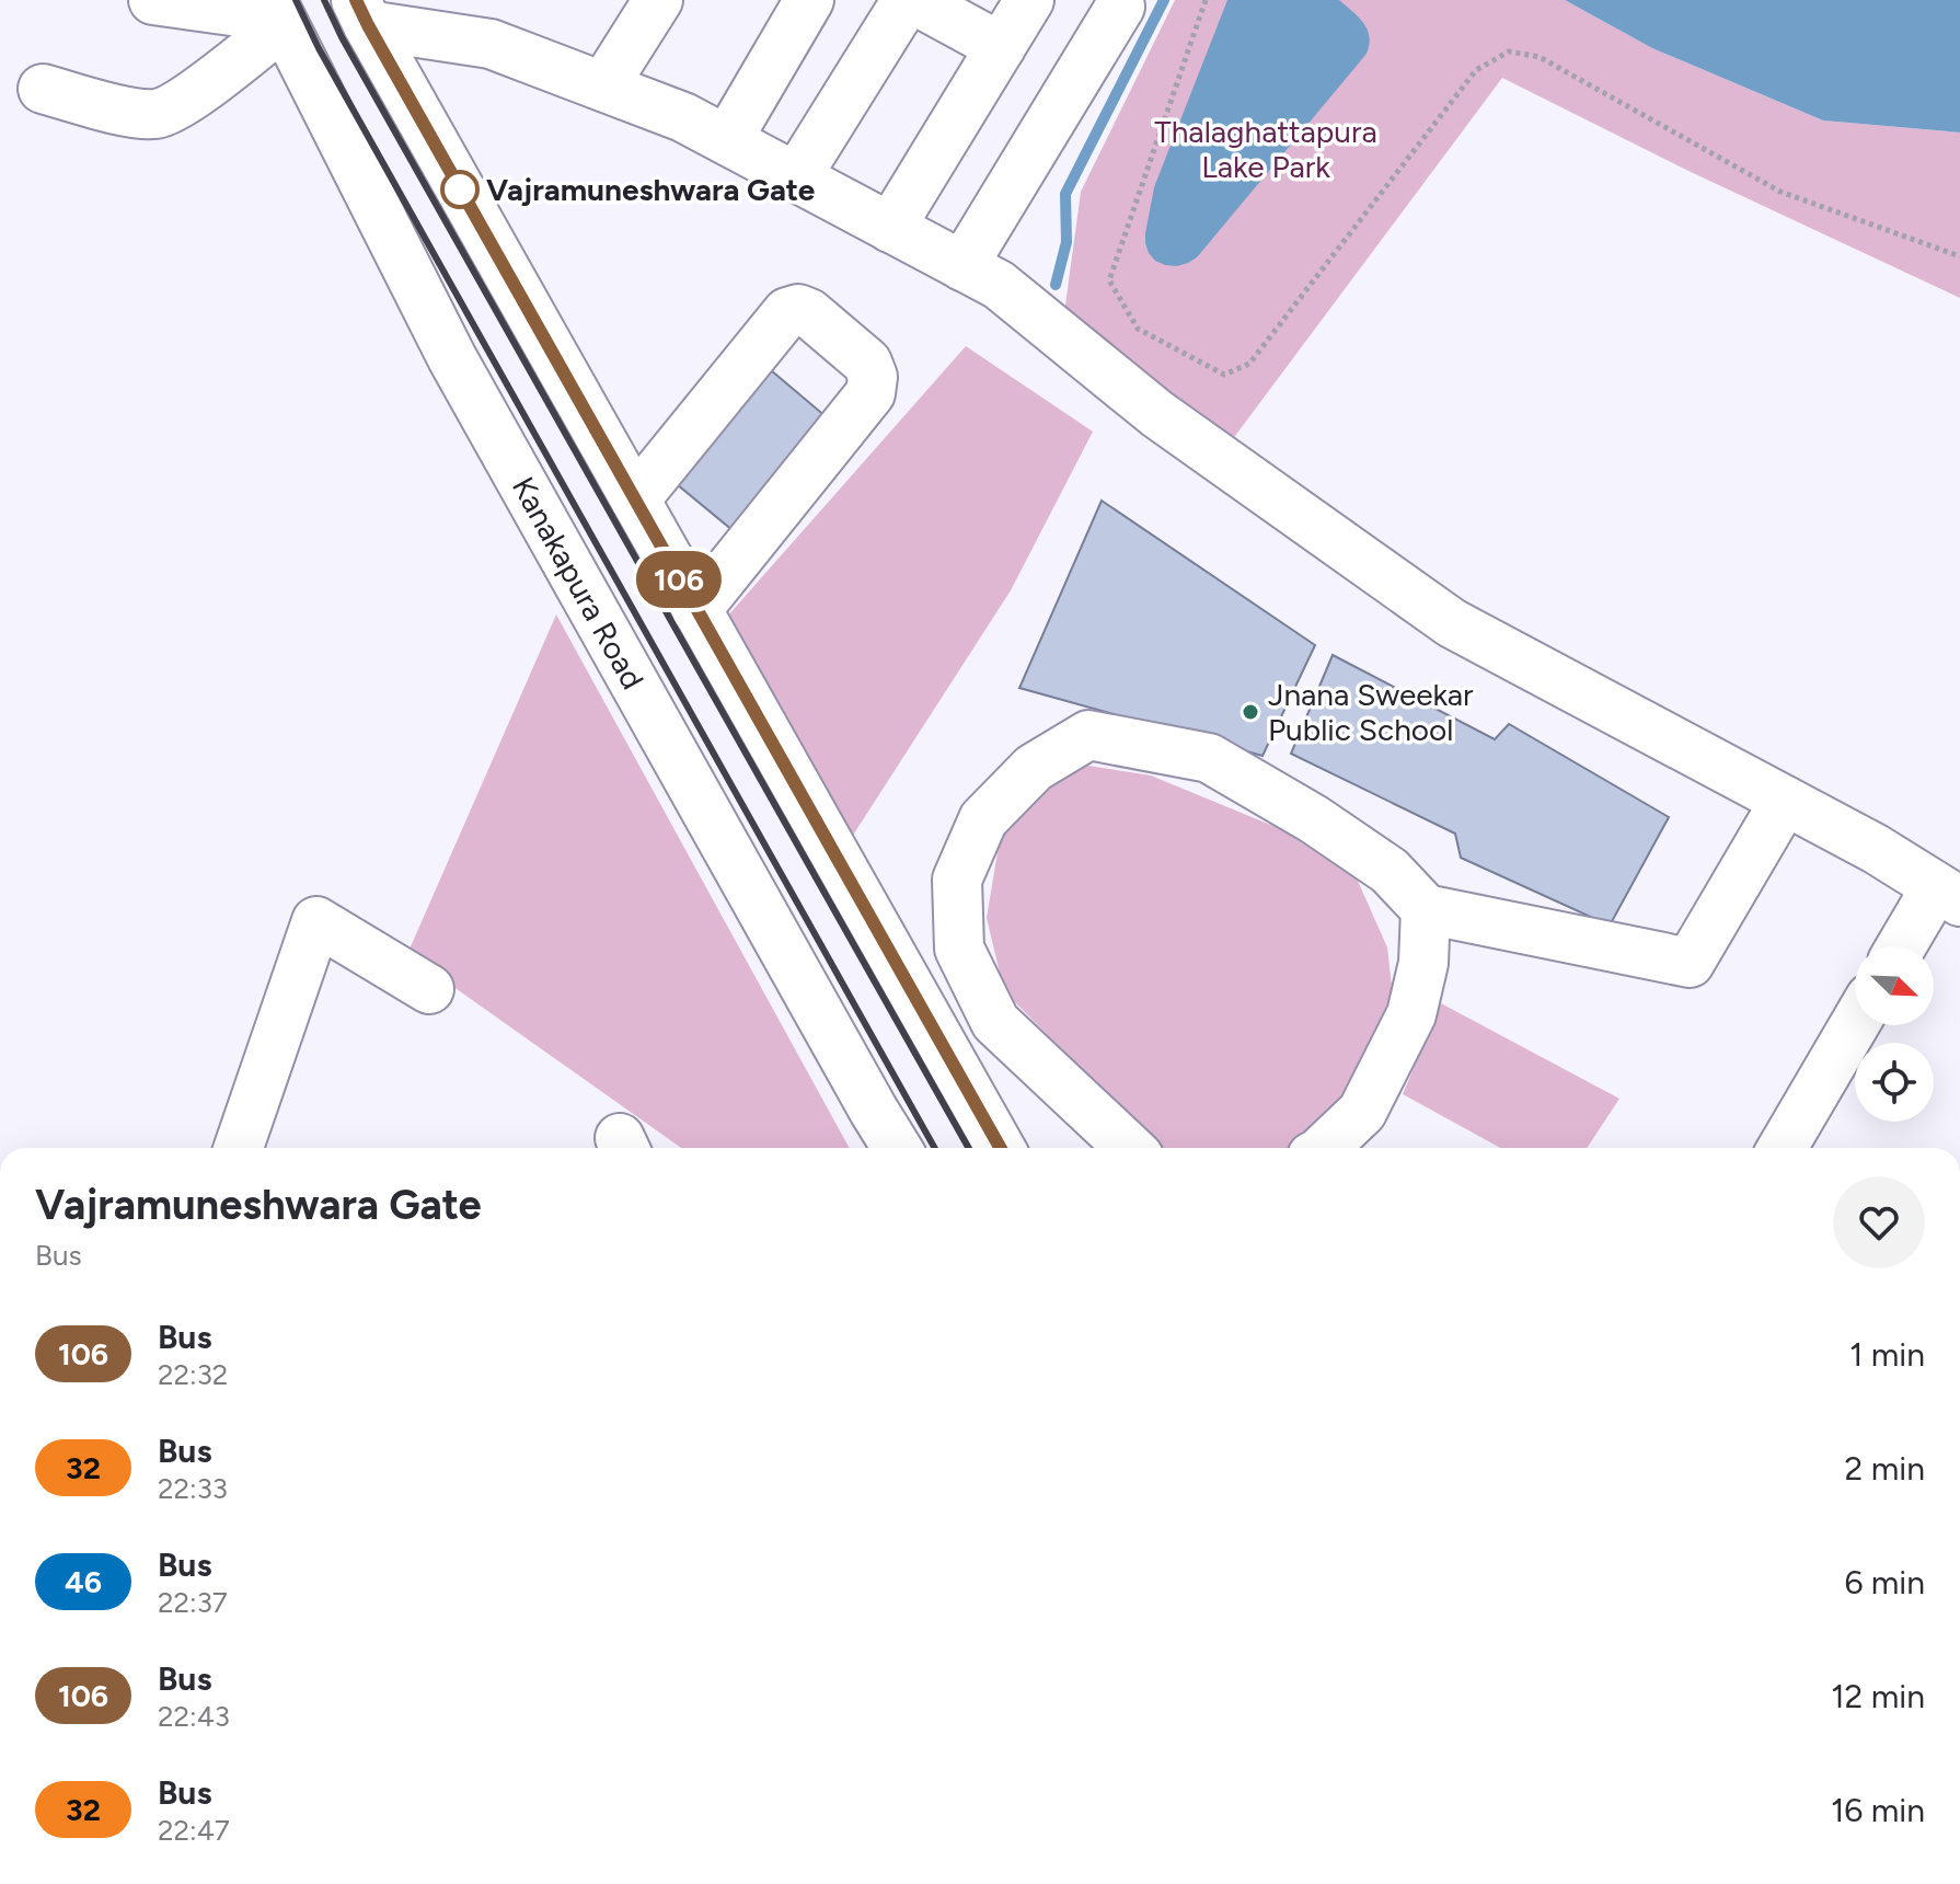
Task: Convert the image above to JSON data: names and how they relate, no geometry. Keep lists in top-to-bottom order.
{
  "streets": {
    "main road": ["Kanakapura Road"]
  },
  "parks": ["Thalaghattapura Lake Park"],
  "places": ["Vajramuneshwara Gate", "Jnana Sweekar Public School"],
  "lines": ["bus line 106"],
  "north": "bottom right",
  "page": {
    "on_map": "106",
    "heading": ["Vajramuneshwara Gate", "Bus"],
    "list": [
      {
        "mark": "106",
        "name": "Bus",
        "note": "22:32",
        "value": "1 min"
      },
      {
        "mark": "32",
        "name": "Bus",
        "note": "22:33",
        "value": "2 min"
      },
      {
        "mark": "46",
        "name": "Bus",
        "note": "22:37",
        "value": "6 min"
      },
      {
        "mark": "106",
        "name": "Bus",
        "note": "22:43",
        "value": "12 min"
      },
      {
        "mark": "32",
        "name": "Bus",
        "note": "22:47",
        "value": "16 min"
      }
    ]
  }
}
